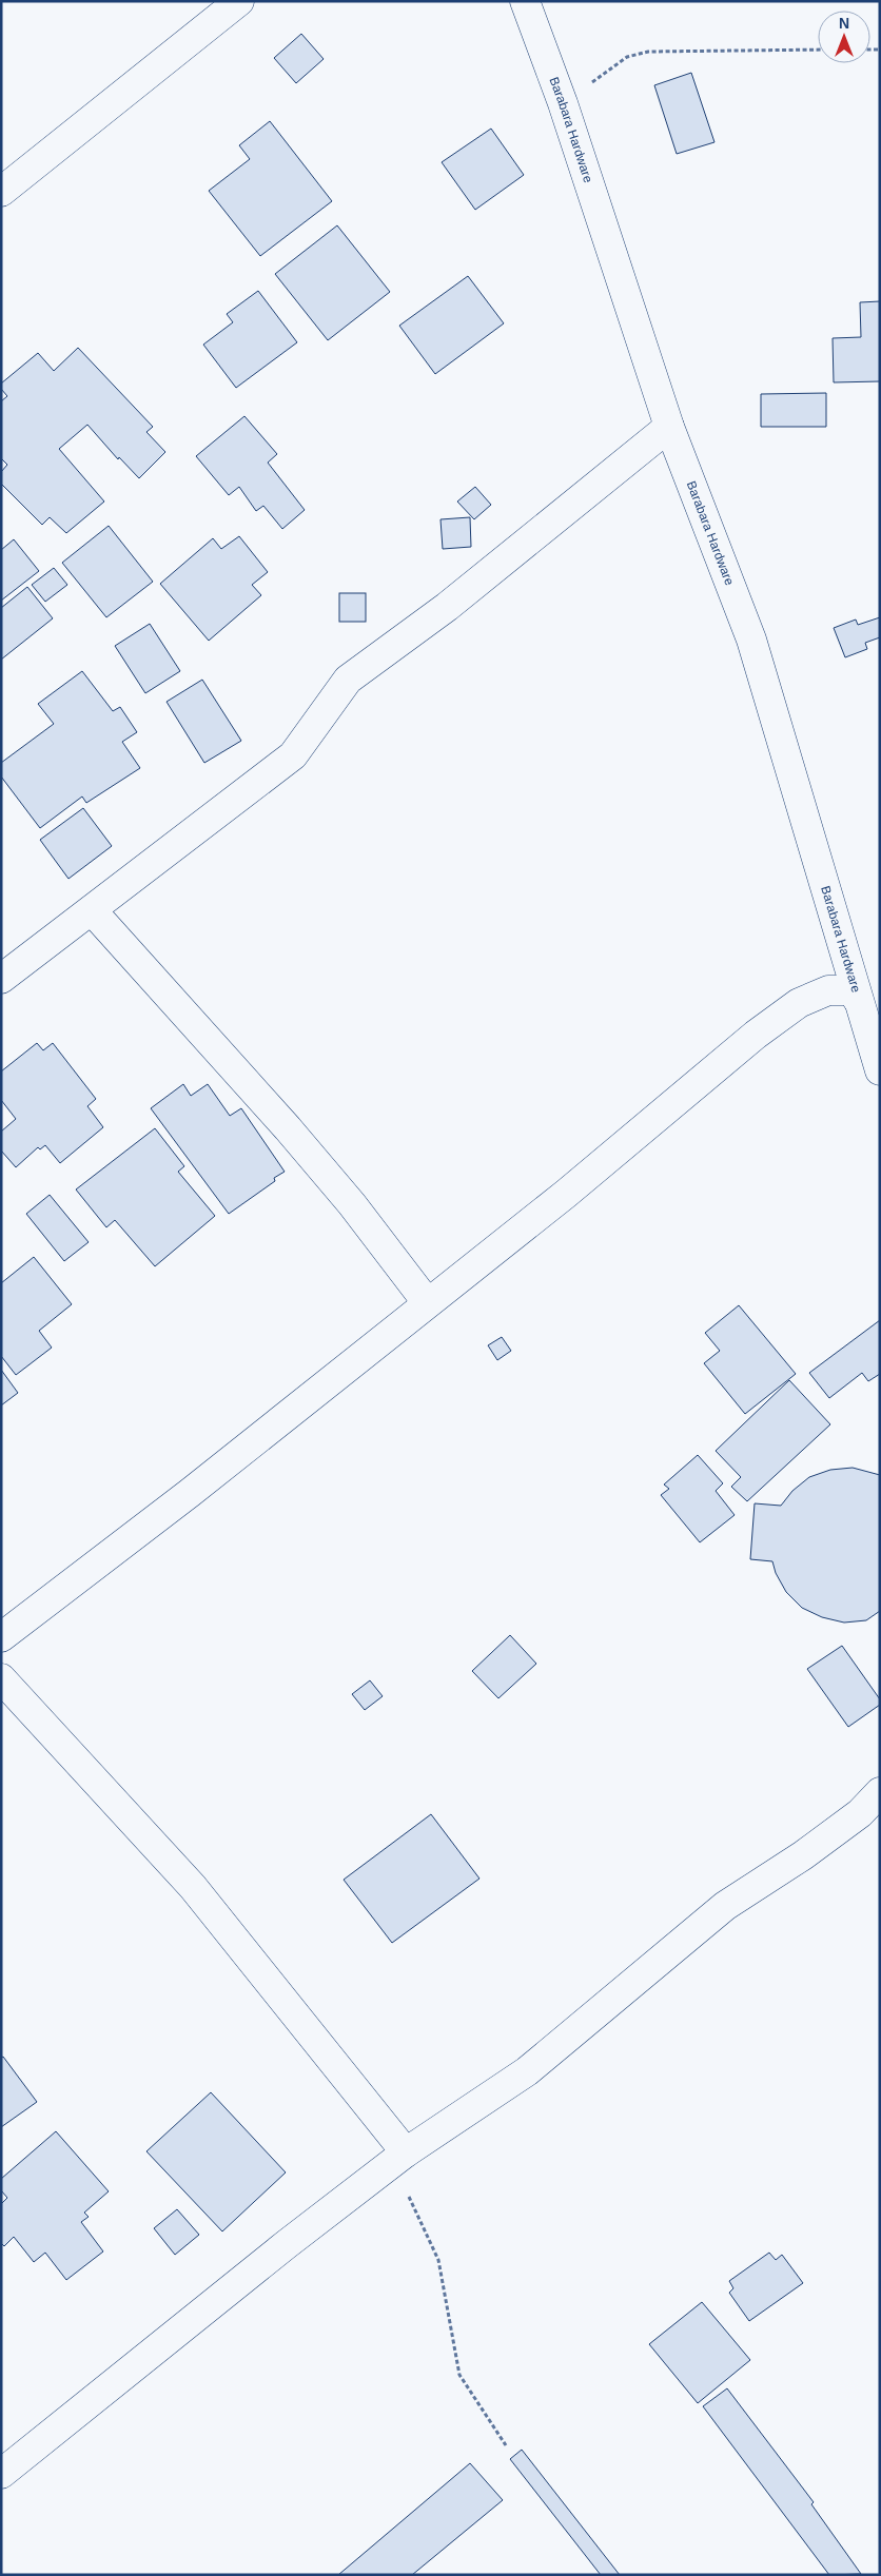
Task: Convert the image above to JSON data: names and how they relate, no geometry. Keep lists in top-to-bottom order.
{
  "streets": {
    "street": ["Barabara Hardware"]
  },
  "north": "top"
}
